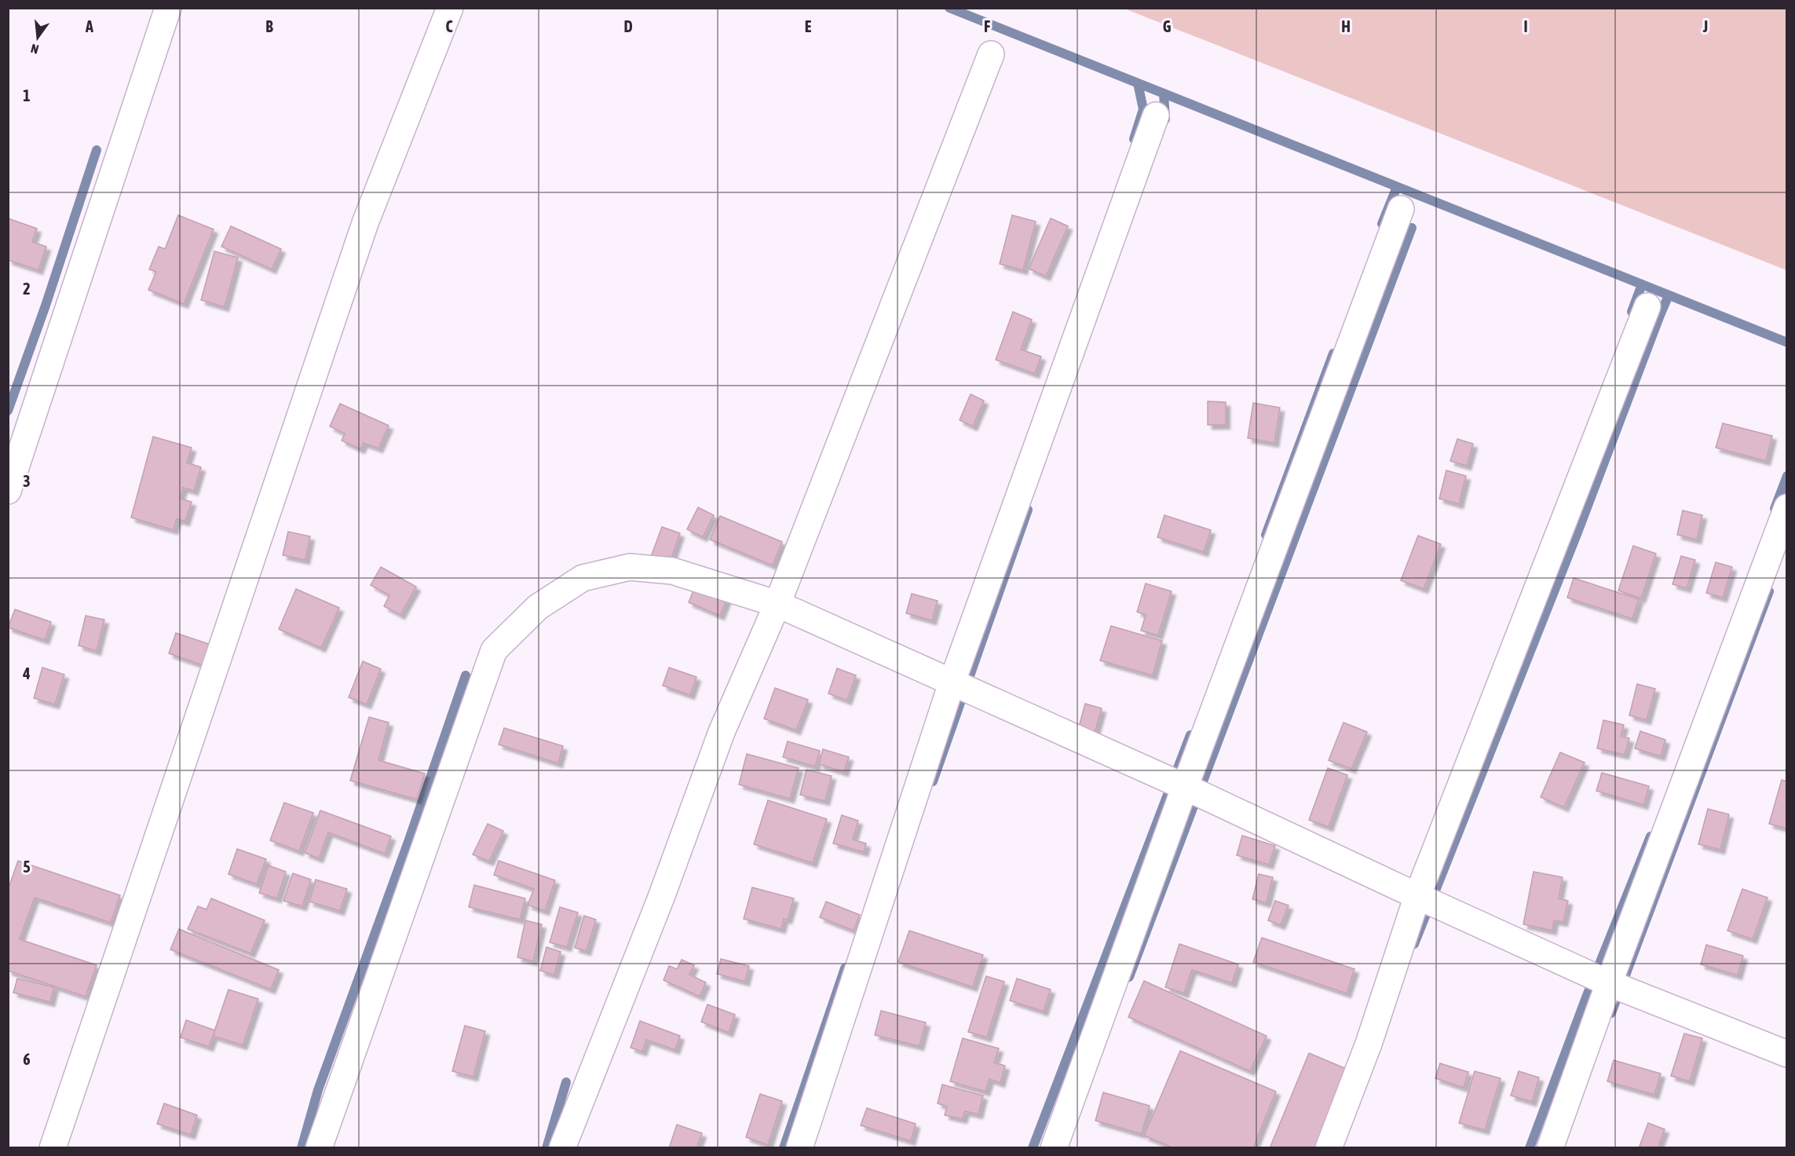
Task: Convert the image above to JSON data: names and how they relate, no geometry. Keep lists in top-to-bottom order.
{
  "north": "bottom",
  "grid": {
    "columns": [
      "A",
      "B",
      "C",
      "D",
      "E",
      "F",
      "G",
      "H",
      "I",
      "J"
    ],
    "rows": [
      "1",
      "2",
      "3",
      "4",
      "5",
      "6"
    ]
  }
}
